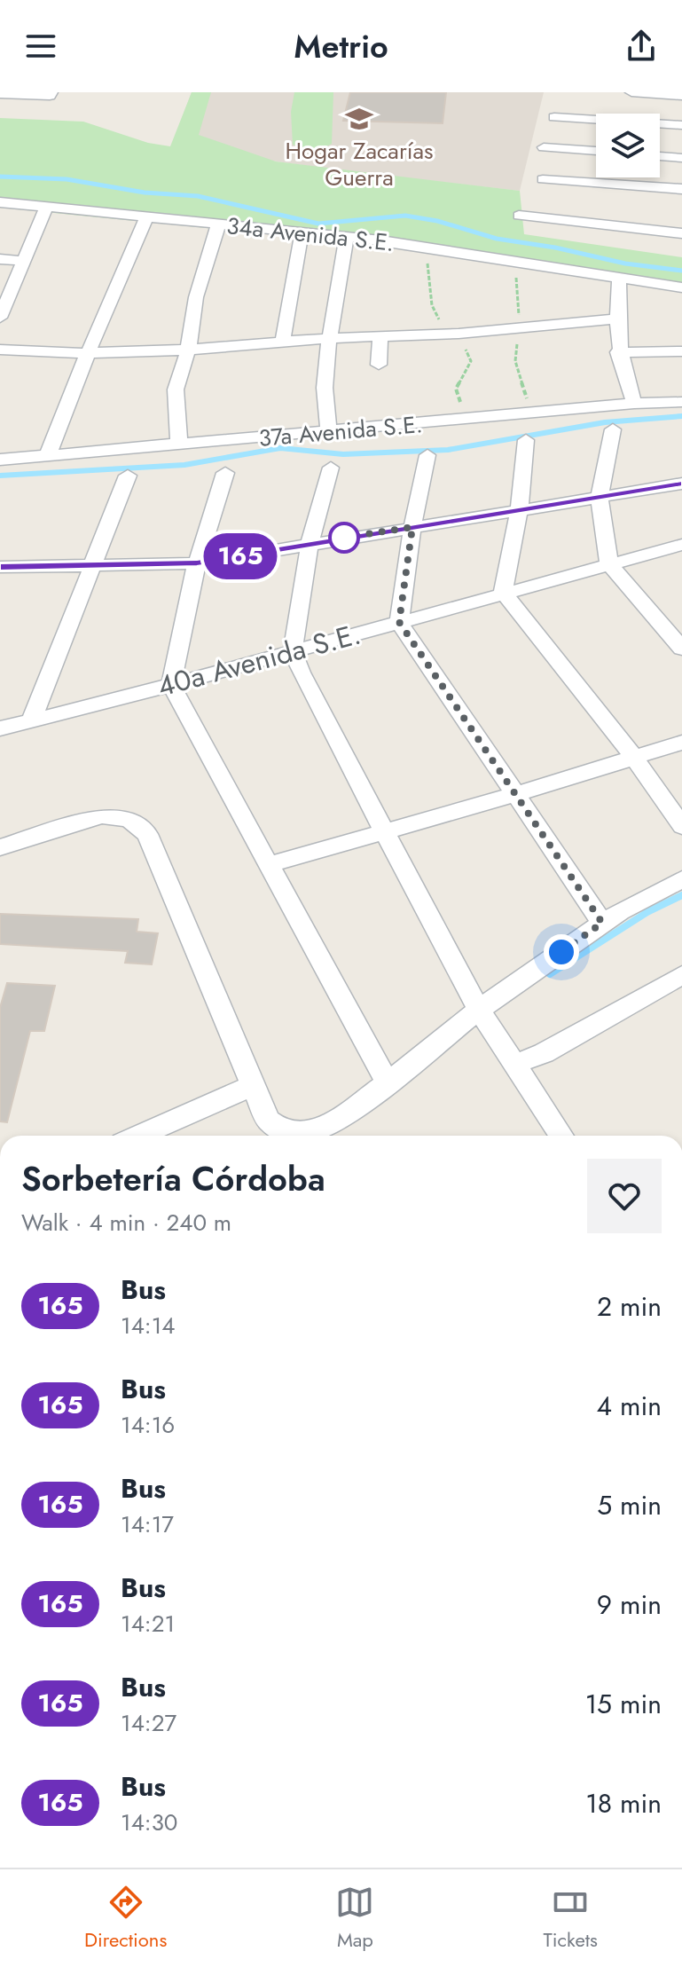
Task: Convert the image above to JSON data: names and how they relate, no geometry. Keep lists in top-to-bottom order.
{
  "streets": {
    "street": ["34a Avenida S.E.", "37a Avenida S.E.", "40a Avenida S.E."]
  },
  "places": {
    "school or university": ["Hogar Zacarías Guerra"]
  },
  "lines": ["bus line 165"],
  "page": {
    "header": "Metrio",
    "on_map": "165",
    "heading": ["Sorbetería Córdoba", "Walk · 4 min · 240 m"],
    "list": [
      {
        "mark": "165",
        "name": "Bus",
        "note": "14:14",
        "value": "2 min"
      },
      {
        "mark": "165",
        "name": "Bus",
        "note": "14:16",
        "value": "4 min"
      },
      {
        "mark": "165",
        "name": "Bus",
        "note": "14:17",
        "value": "5 min"
      },
      {
        "mark": "165",
        "name": "Bus",
        "note": "14:21",
        "value": "9 min"
      },
      {
        "mark": "165",
        "name": "Bus",
        "note": "14:27",
        "value": "15 min"
      },
      {
        "mark": "165",
        "name": "Bus",
        "note": "14:30",
        "value": "18 min"
      }
    ],
    "tabs": ["Directions", "Map", "Tickets"]
  }
}
